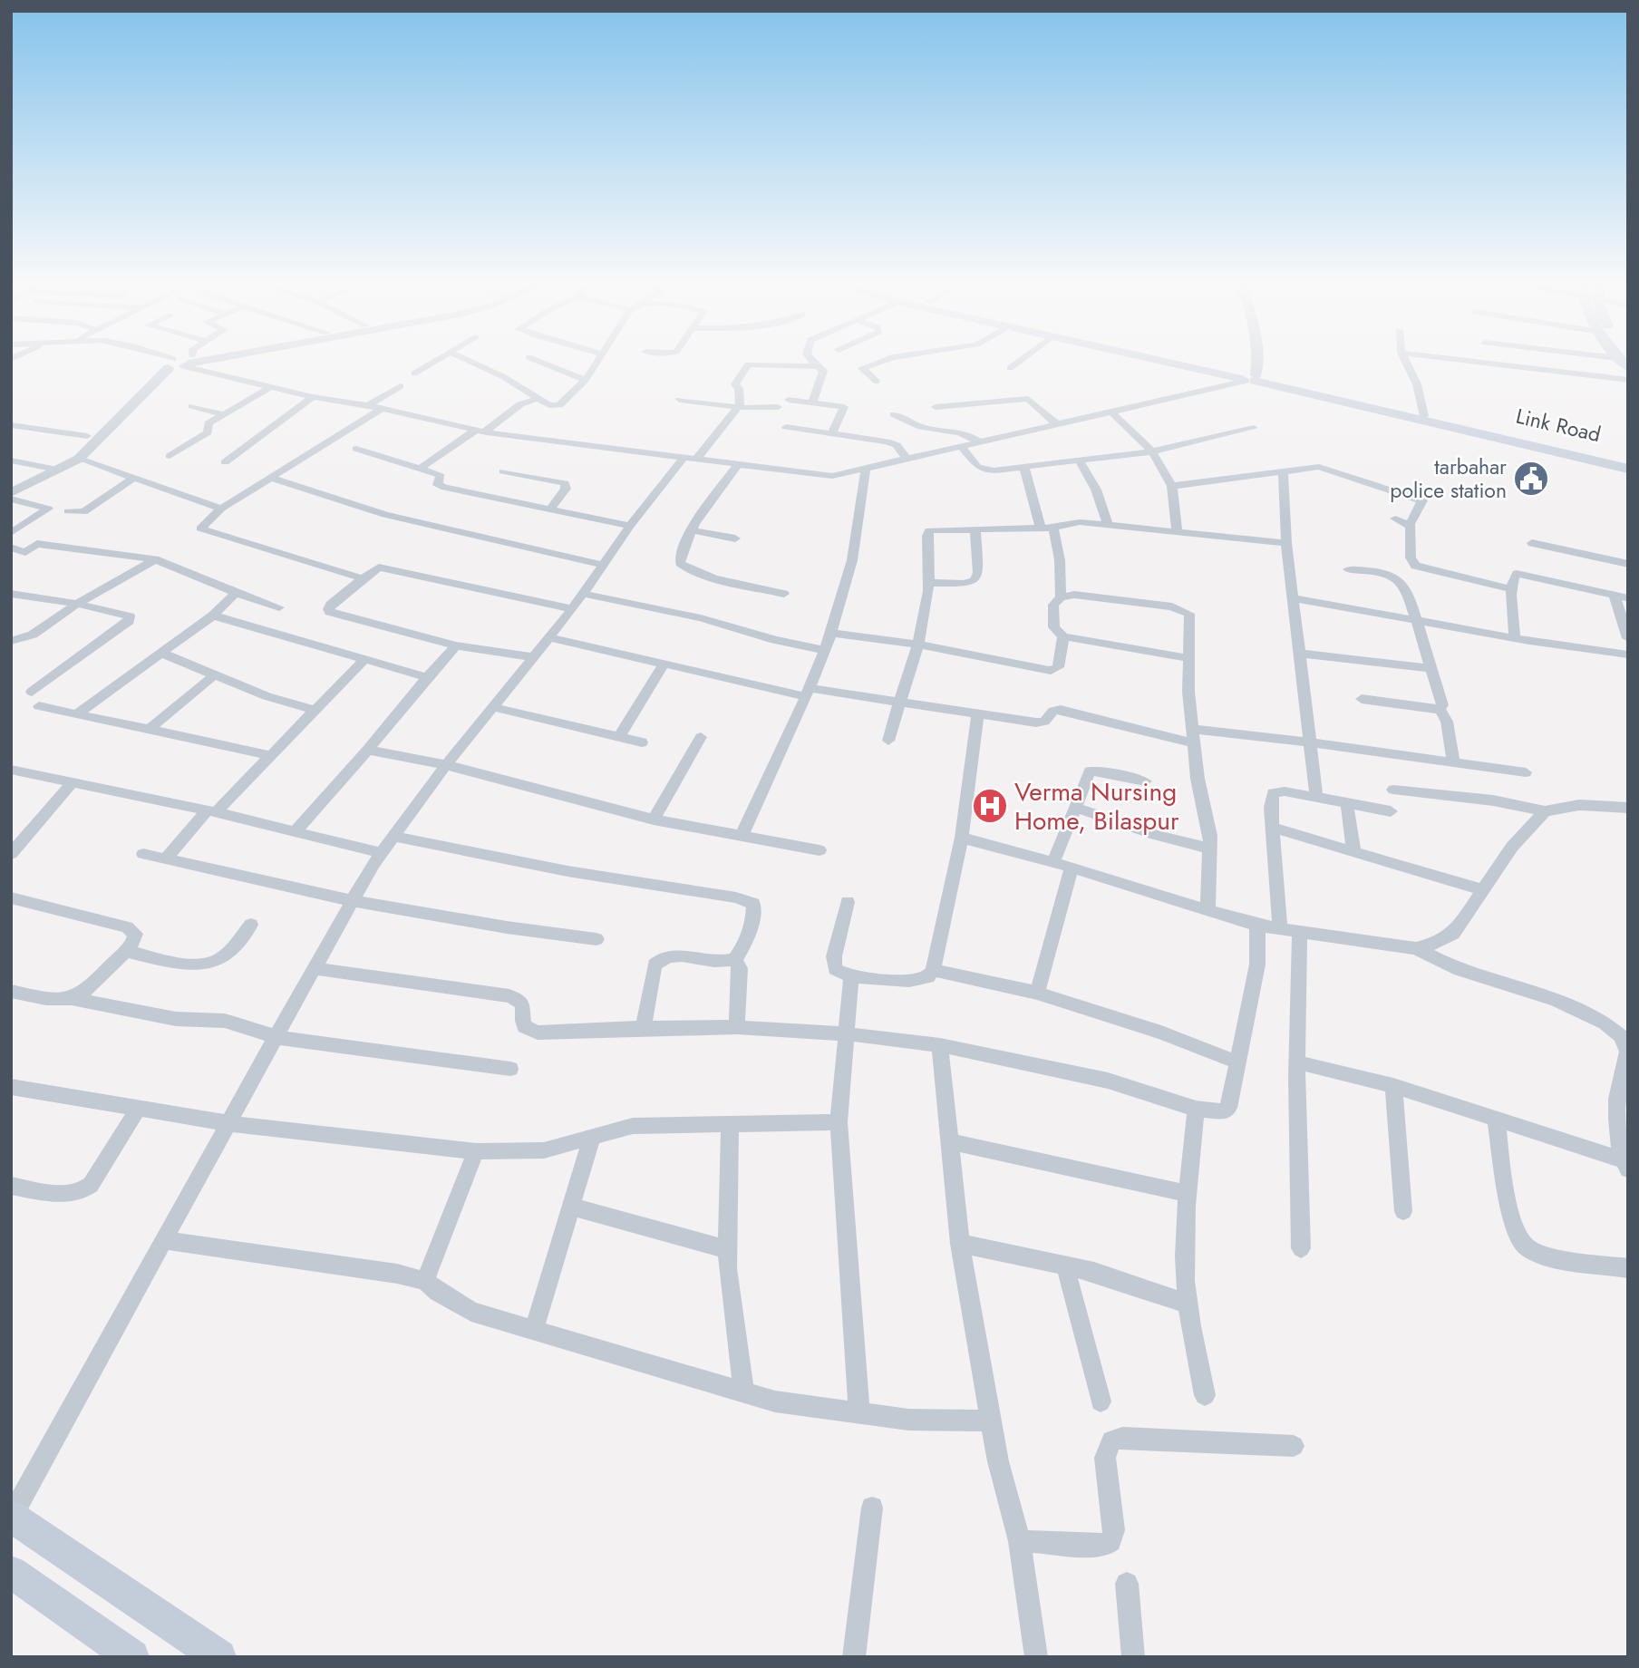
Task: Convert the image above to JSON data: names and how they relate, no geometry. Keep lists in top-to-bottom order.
{
  "streets": {
    "main road": ["Link Road"]
  },
  "places": {
    "public building": ["tarbahar police station"],
    "hospital": ["Verma Nursing Home, Bilaspur"]
  }
}
